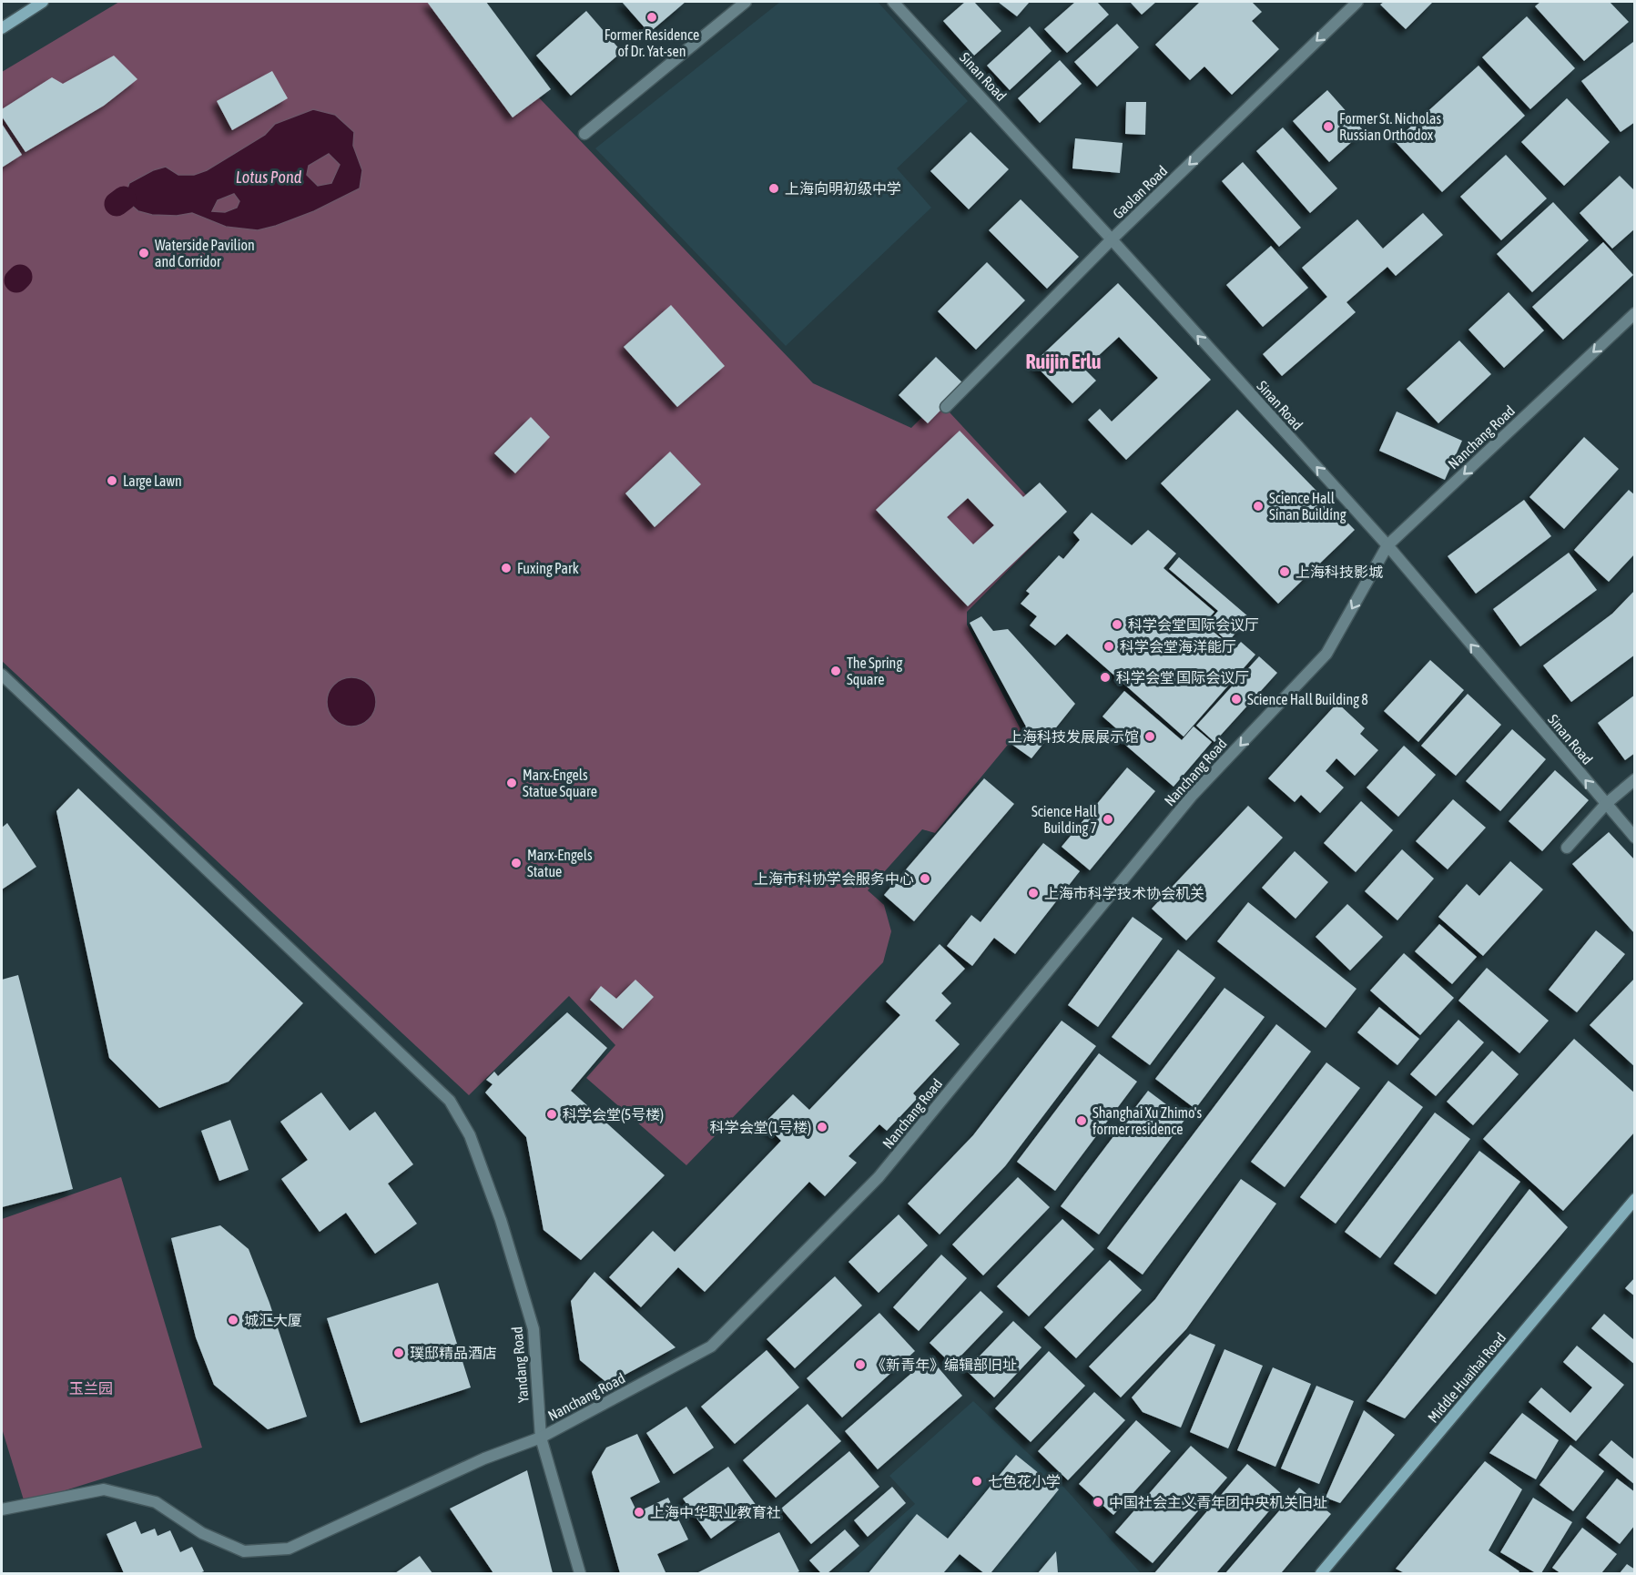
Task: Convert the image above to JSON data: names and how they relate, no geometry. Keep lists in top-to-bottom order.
{
  "streets": {
    "main road": ["Middle Huaihai Road"],
    "street": [
      "Sinan Road",
      "Gaolan Road",
      "Nanchang Road",
      "Yandang Road"
    ]
  },
  "crossings": [
    ["Sinan Road", "Gaolan Road"],
    ["Sinan Road", "Nanchang Road"],
    ["Nanchang Road", "Yandang Road"]
  ],
  "one_way": ["Sinan Road", "Gaolan Road", "Nanchang Road"],
  "districts": ["Ruijin Erlu"],
  "water": ["Lotus Pond"],
  "parks": ["玉兰园"],
  "places": [
    "Former Residence of Dr. Yat-sen",
    "Former St. Nicholas Russian Orthodox",
    "上海向明初级中学",
    "Waterside Pavilion and Corridor",
    "Large Lawn",
    "Science Hall Sinan Building",
    "Fuxing Park",
    "上海科技影城",
    "科学会堂国际会议厅",
    "科学会堂海洋能厅",
    "The Spring Square",
    "科学会堂 国际会议厅",
    "Science Hall Building 8",
    "上海科技发展展示馆",
    "Marx-Engels Statue Square",
    "Science Hall Building 7",
    "Marx-Engels Statue",
    "上海市科协学会服务中心",
    "上海市科学技术协会机关",
    "科学会堂(5号楼)",
    "Shanghai Xu Zhimo's former residence",
    "科学会堂(1号楼)",
    "城汇大厦",
    "璞邸精品酒店",
    "《新青年》编辑部旧址",
    "七色花小学",
    "中国社会主义青年团中央机关旧址",
    "上海中华职业教育社"
  ]
}
